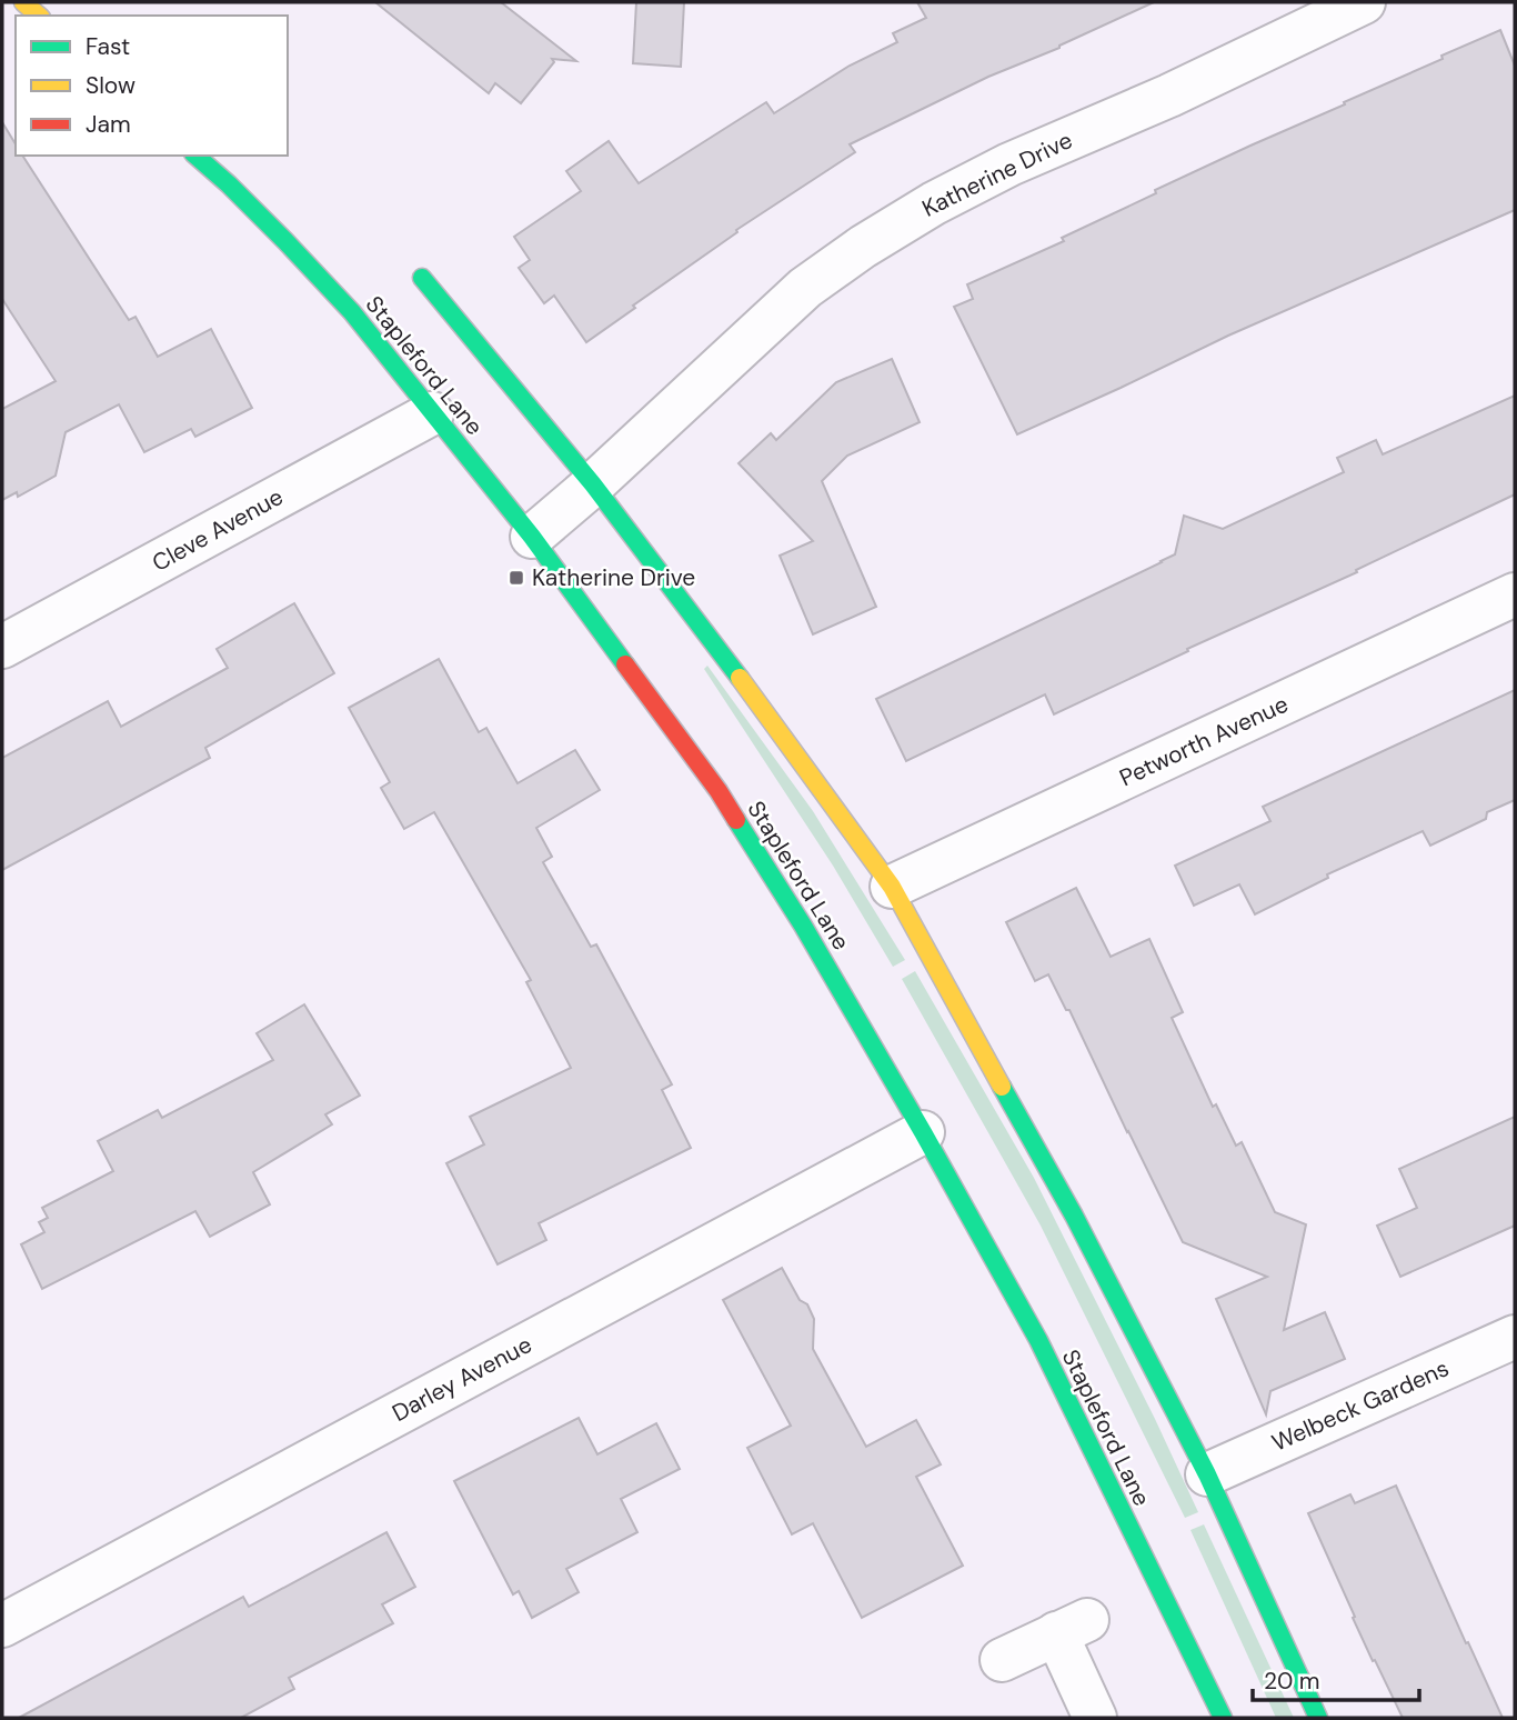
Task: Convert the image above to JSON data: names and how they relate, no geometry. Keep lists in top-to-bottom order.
{
  "streets": {
    "main road": ["Stapleford Lane"],
    "street": [
      "Katherine Drive",
      "Cleve Avenue",
      "Petworth Avenue",
      "Darley Avenue",
      "Welbeck Gardens"
    ]
  },
  "crossings": [
    ["Katherine Drive", "Stapleford Lane"],
    ["Stapleford Lane", "Cleve Avenue"],
    ["Stapleford Lane", "Darley Avenue"]
  ],
  "places": {
    "transit": ["Katherine Drive"]
  },
  "legend": ["Fast", "Slow", "Jam"],
  "scale_bar": "20 m"
}
